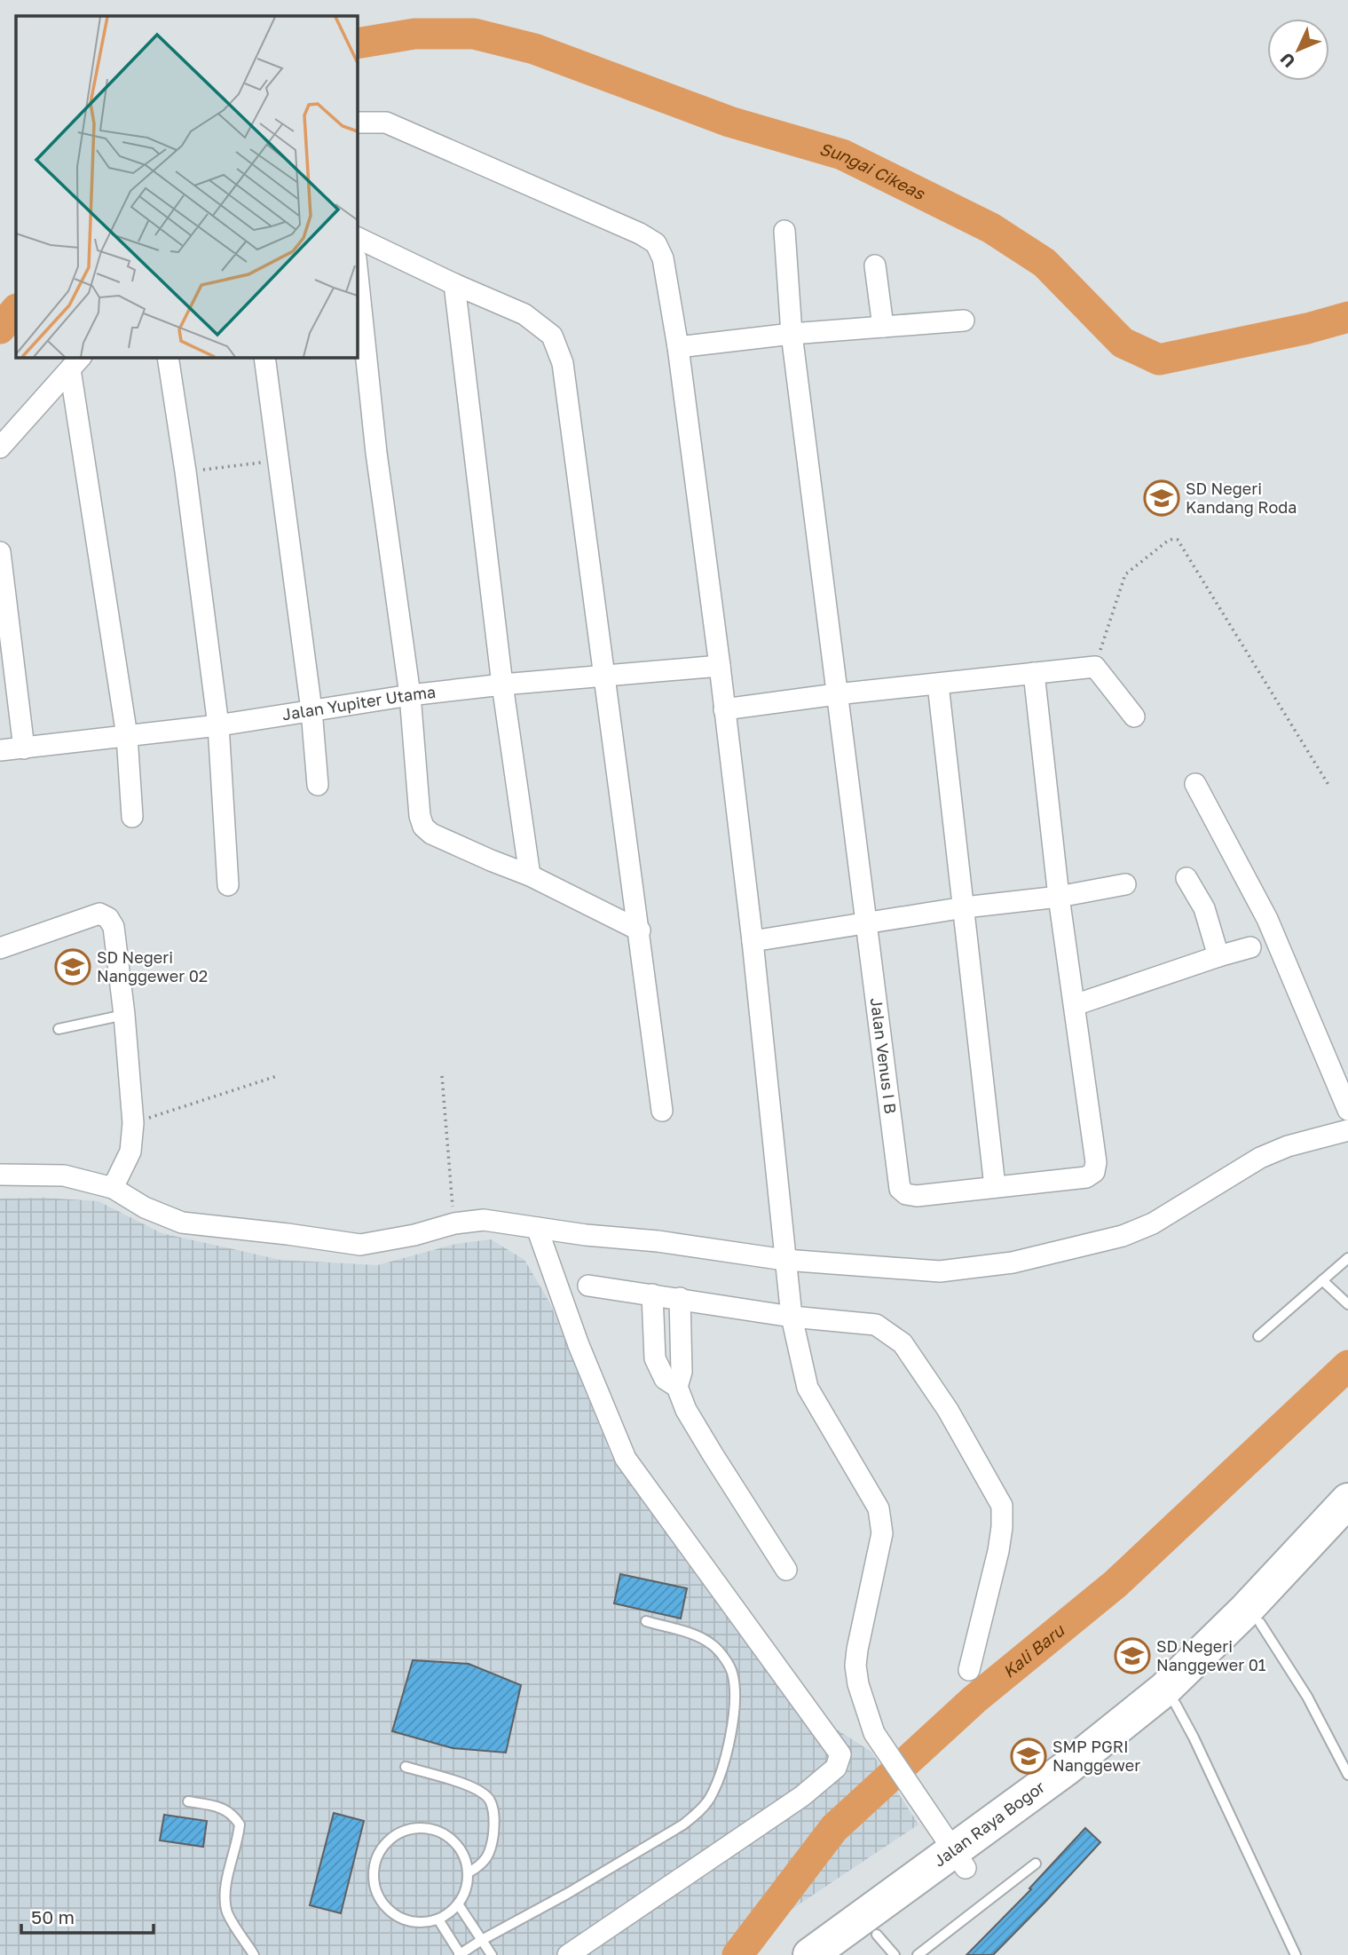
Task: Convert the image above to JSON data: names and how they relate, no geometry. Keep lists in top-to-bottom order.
{
  "streets": {
    "highway": ["Jalan Raya Bogor"],
    "street": ["Jalan Yupiter Utama", "Jalan Venus I B"]
  },
  "water": ["Sungai Cikeas", "Kali Baru"],
  "places": {
    "school or university": [
      "SD Negeri Kandang Roda",
      "SD Negeri Nanggewer 02",
      "SD Negeri Nanggewer 01",
      "SMP PGRI Nanggewer"
    ]
  },
  "scale_bar": "50 m",
  "north": "bottom left"
}
